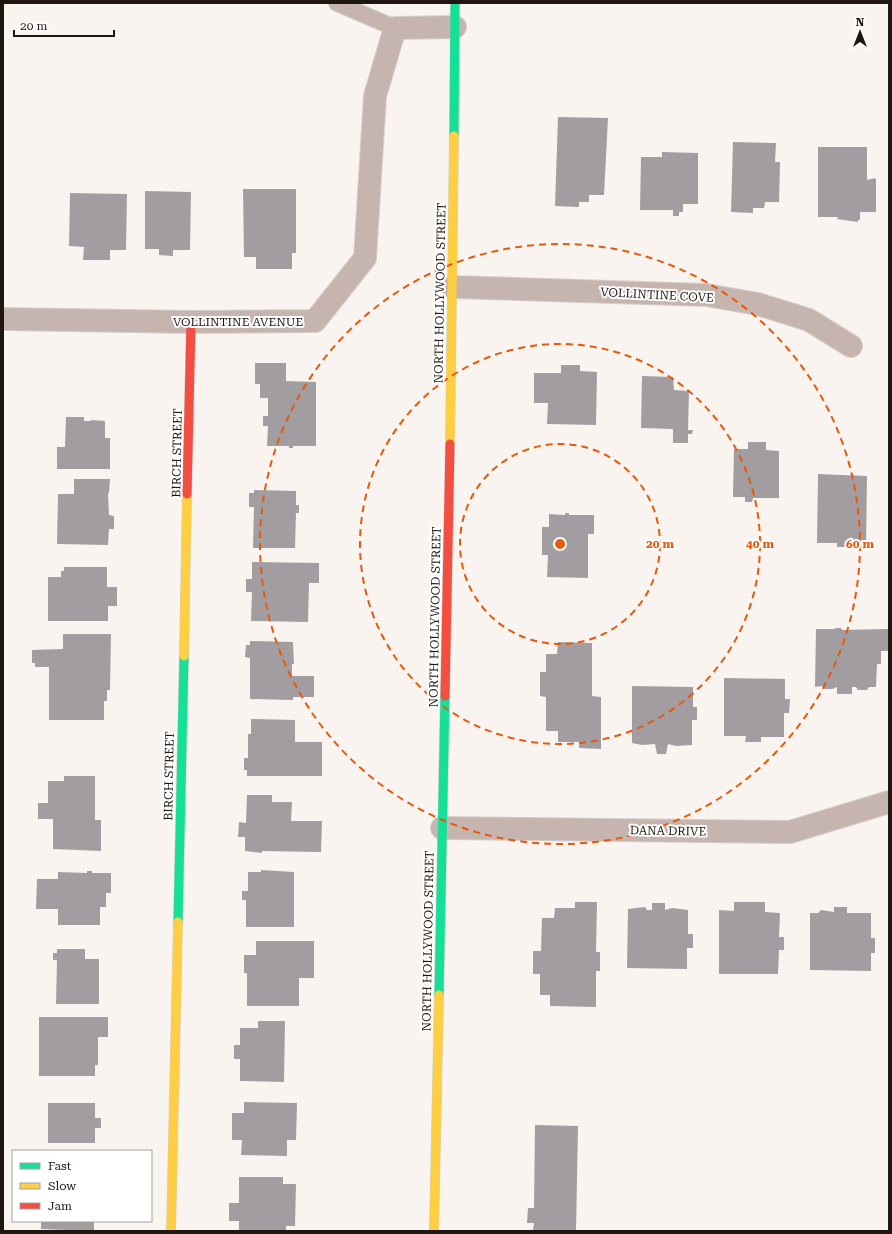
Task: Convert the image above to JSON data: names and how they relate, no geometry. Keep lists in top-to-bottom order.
{
  "streets": {
    "main road": ["NORTH HOLLYWOOD STREET", "BIRCH STREET"],
    "street": ["VOLLINTINE COVE", "VOLLINTINE AVENUE", "DANA DRIVE"]
  },
  "crossings": [
    ["NORTH HOLLYWOOD STREET", "VOLLINTINE COVE"],
    ["NORTH HOLLYWOOD STREET", "DANA DRIVE"],
    ["VOLLINTINE AVENUE", "BIRCH STREET"]
  ],
  "legend": ["Fast", "Slow", "Jam"],
  "scale_bar": "20 m",
  "north": "top",
  "rings": ["20 m", "40 m", "60 m"]
}
